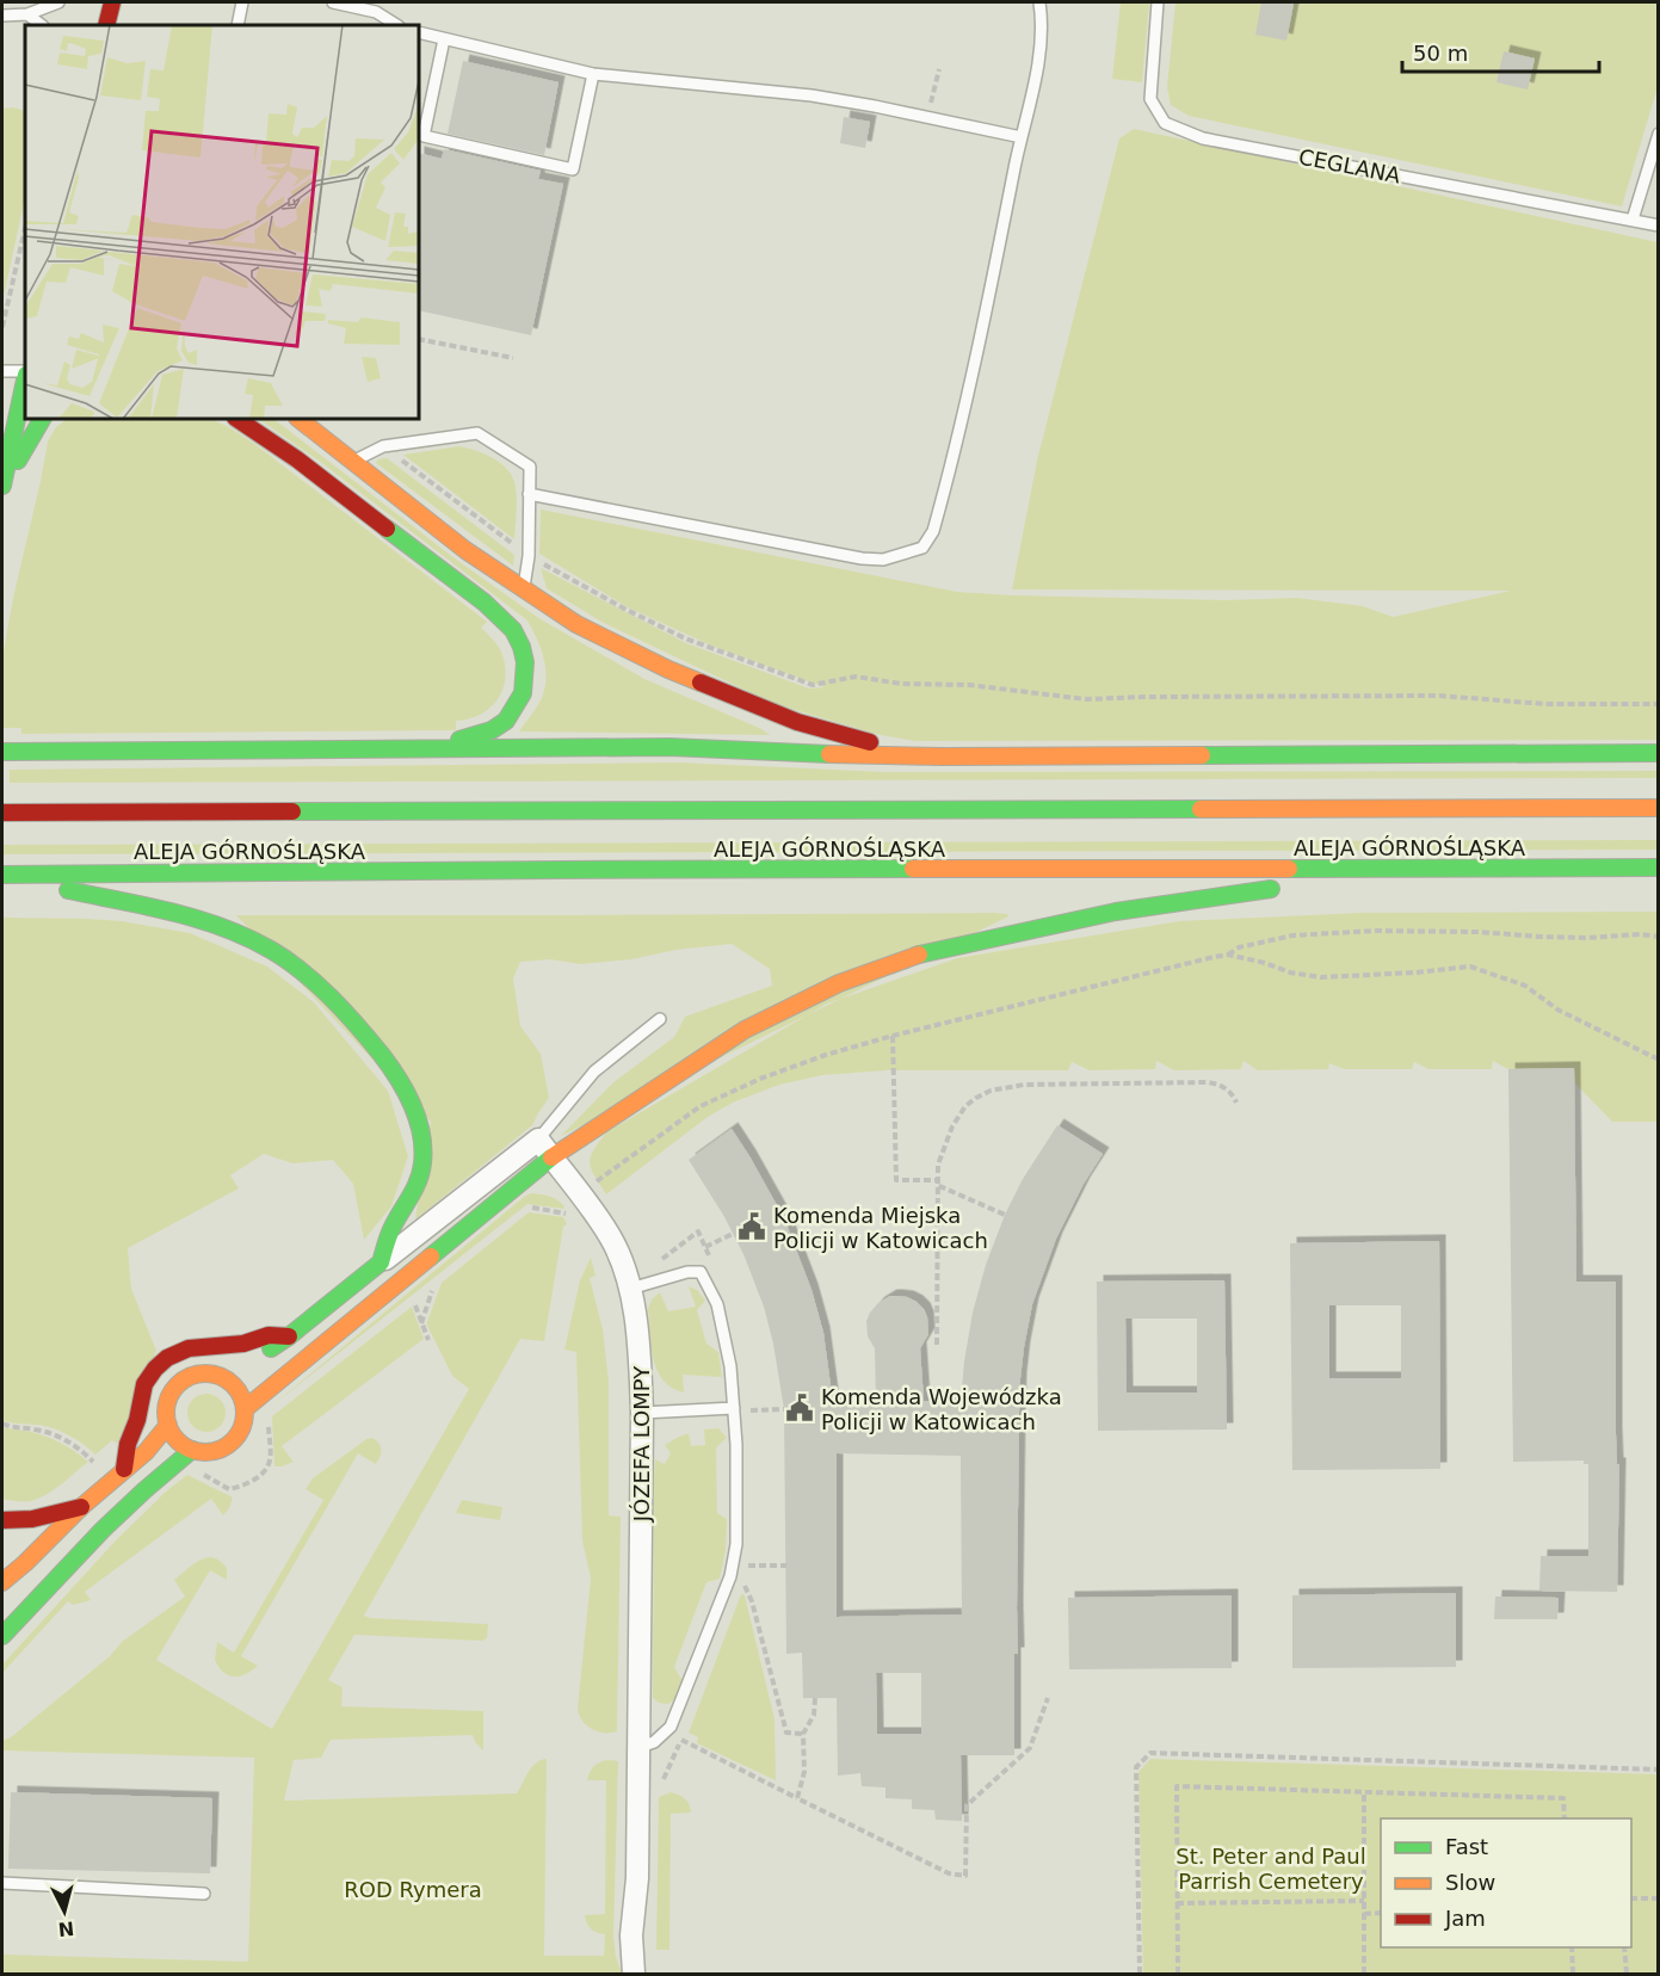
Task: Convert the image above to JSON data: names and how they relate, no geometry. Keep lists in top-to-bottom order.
{
  "streets": {
    "main road": ["ALEJA GÓRNOŚLĄSKA"],
    "street": ["JÓZEFA LOMPY"],
    "lane": ["CEGLANA"]
  },
  "parks": ["St. Peter and Paul Parrish Cemetery", "ROD Rymera"],
  "places": {
    "public building": ["Komenda Miejska Policji w Katowicach", "Komenda Wojewódzka Policji w Katowicach"]
  },
  "legend": ["Fast", "Slow", "Jam"],
  "scale_bar": "50 m",
  "north": "bottom"
}
